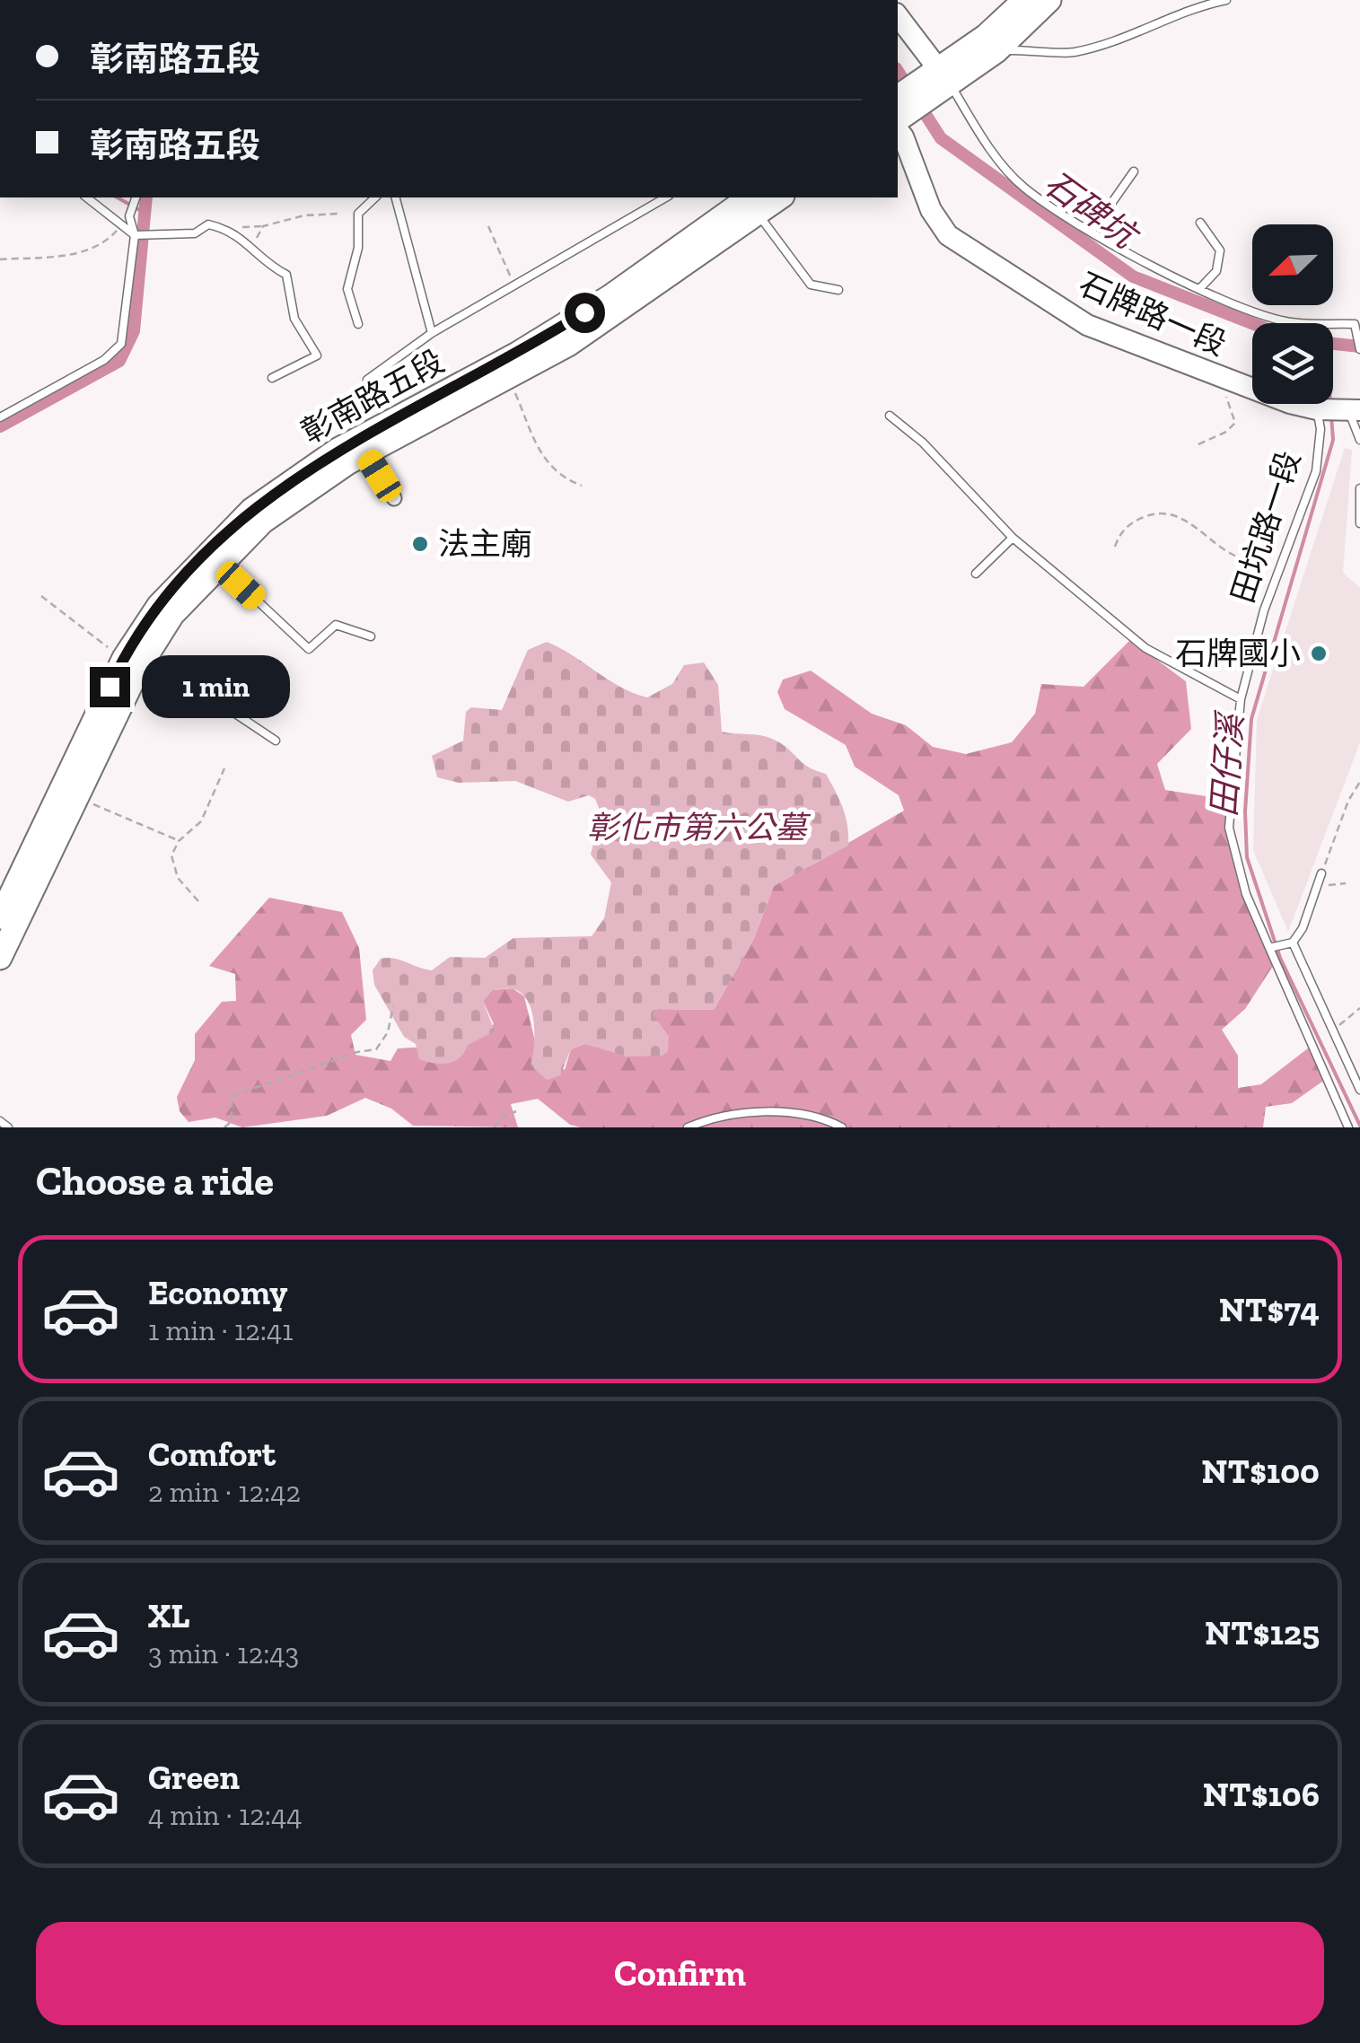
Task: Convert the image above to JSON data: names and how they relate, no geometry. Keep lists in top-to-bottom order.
{
  "streets": {
    "main road": ["彰南路五段"],
    "street": ["石牌路一段"],
    "lane": ["田坑路一段"]
  },
  "crossings": [
    ["石牌路一段", "田坑路一段"]
  ],
  "water": ["石碑坑", "田仔溪"],
  "parks": ["彰化市第六公墓"],
  "places": ["法主廟", "石牌國小"],
  "north": "bottom left",
  "page": {
    "banner": ["彰南路五段", "彰南路五段"],
    "bubble": "1 min",
    "heading": "Choose a ride",
    "list": [
      {
        "name": "Economy",
        "note": "1 min · 12:41",
        "value": "NT$74"
      },
      {
        "name": "Comfort",
        "note": "2 min · 12:42",
        "value": "NT$100"
      },
      {
        "name": "XL",
        "note": "3 min · 12:43",
        "value": "NT$125"
      },
      {
        "name": "Green",
        "note": "4 min · 12:44",
        "value": "NT$106"
      }
    ],
    "buttons": "Confirm"
  }
}
